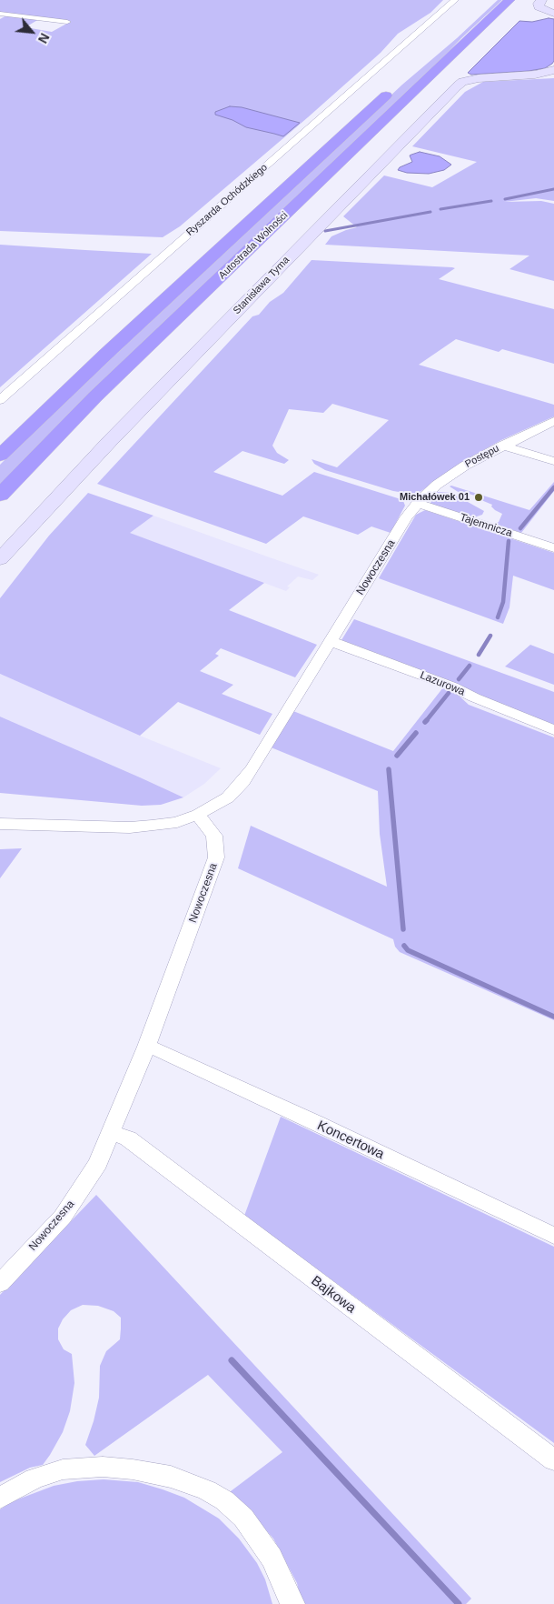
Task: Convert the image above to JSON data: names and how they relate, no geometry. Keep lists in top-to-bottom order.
{
  "streets": {
    "highway": ["Autostrada Wolności"],
    "street": [
      "Ryszarda Ochódzkiego",
      "Stanisława Tyma",
      "Postępu",
      "Tajemnicza",
      "Nowoczesna",
      "Lazurowa",
      "Koncertowa",
      "Bajkowa"
    ]
  },
  "crossings": [
    ["Postępu", "Tajemnicza"],
    ["Postępu", "Nowoczesna"],
    ["Tajemnicza", "Nowoczesna"],
    ["Nowoczesna", "Lazurowa"],
    ["Nowoczesna", "Koncertowa"],
    ["Nowoczesna", "Bajkowa"]
  ],
  "places": ["Michałówek 01"],
  "north": "bottom right"
}
